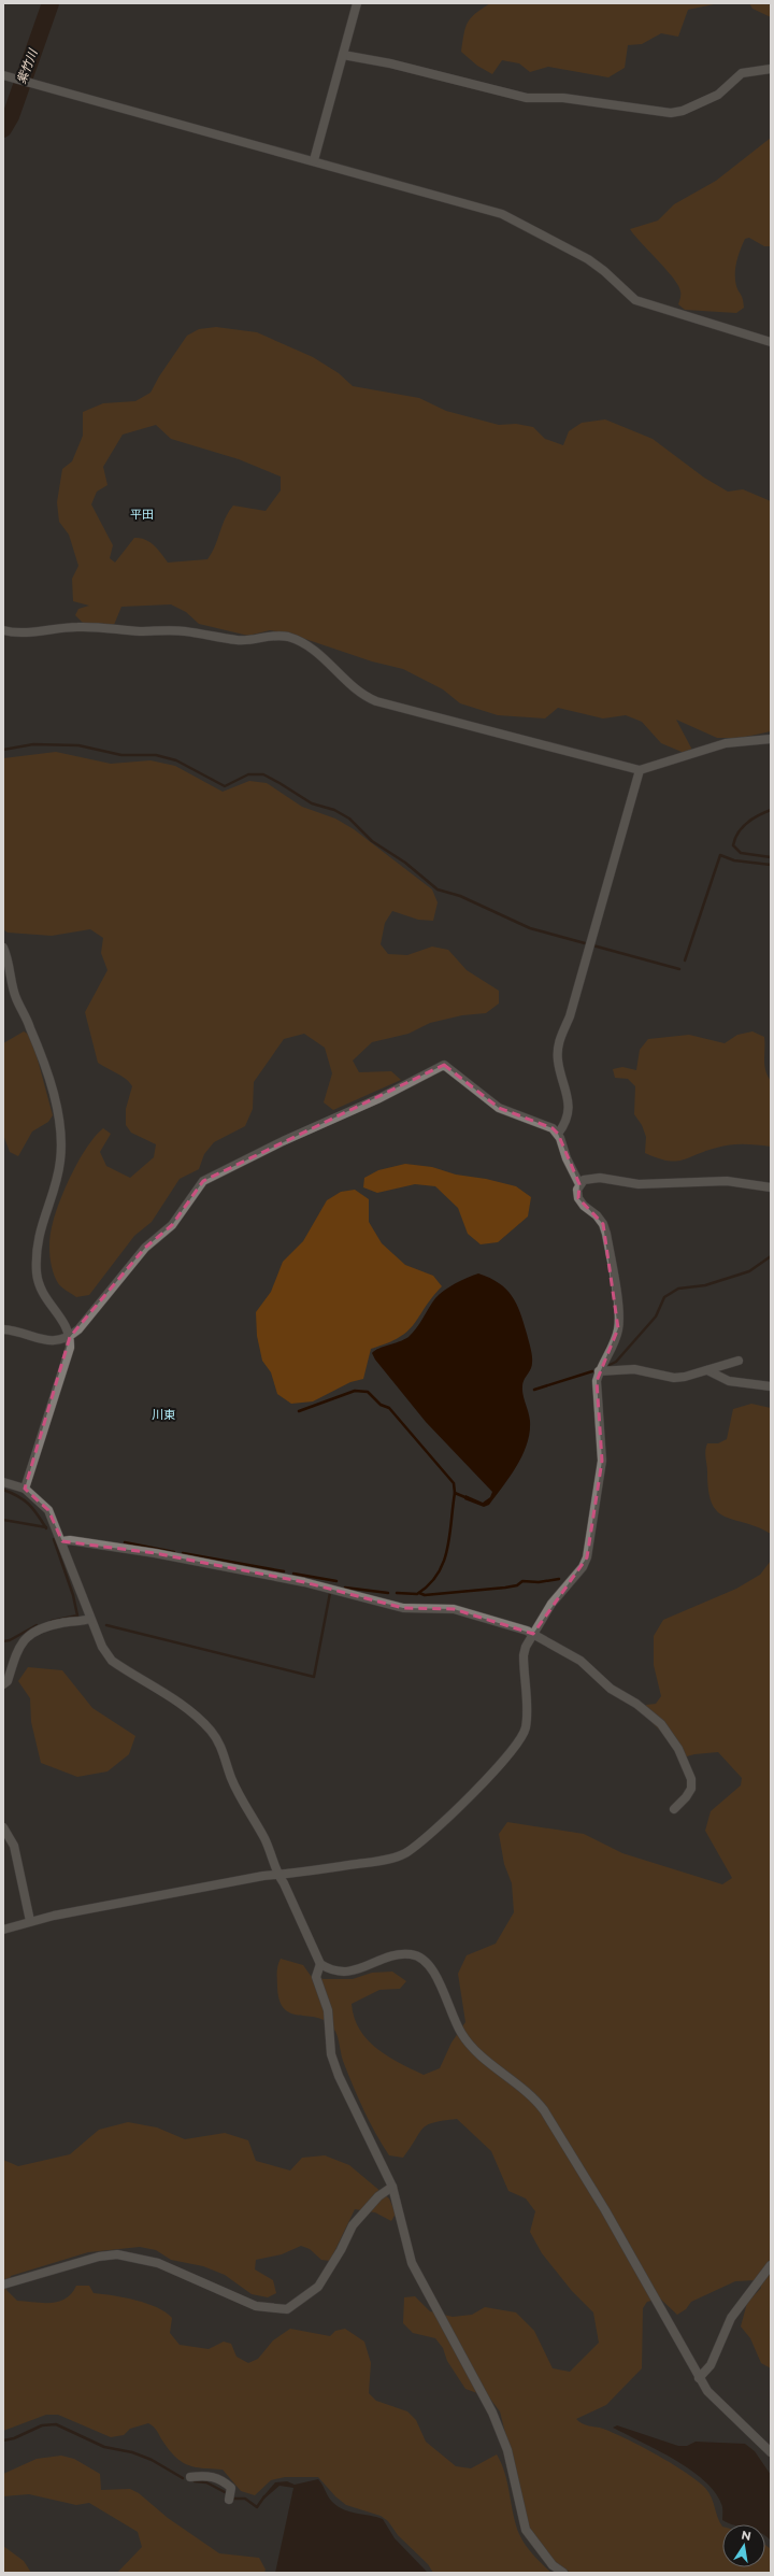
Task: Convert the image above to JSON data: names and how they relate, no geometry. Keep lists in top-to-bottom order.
{
  "districts": ["平田", "川東"],
  "water": ["紫竹川"],
  "north": "top"
}
